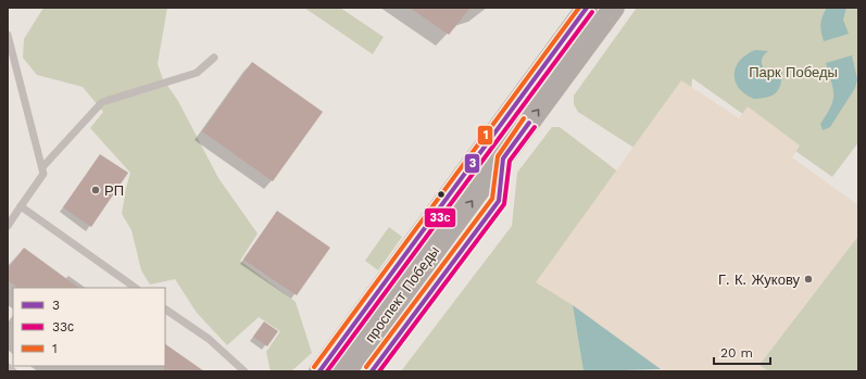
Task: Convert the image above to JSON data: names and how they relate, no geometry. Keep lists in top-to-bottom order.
{
  "streets": {
    "main road": ["проспект Победы"]
  },
  "parks": ["Парк Победы"],
  "places": ["РП", "Г. К. Жукову"],
  "lines": ["transit line 3", "transit line 1", "transit line 33с"],
  "legend": ["3", "33с", "1"],
  "scale_bar": "20 m"
}
